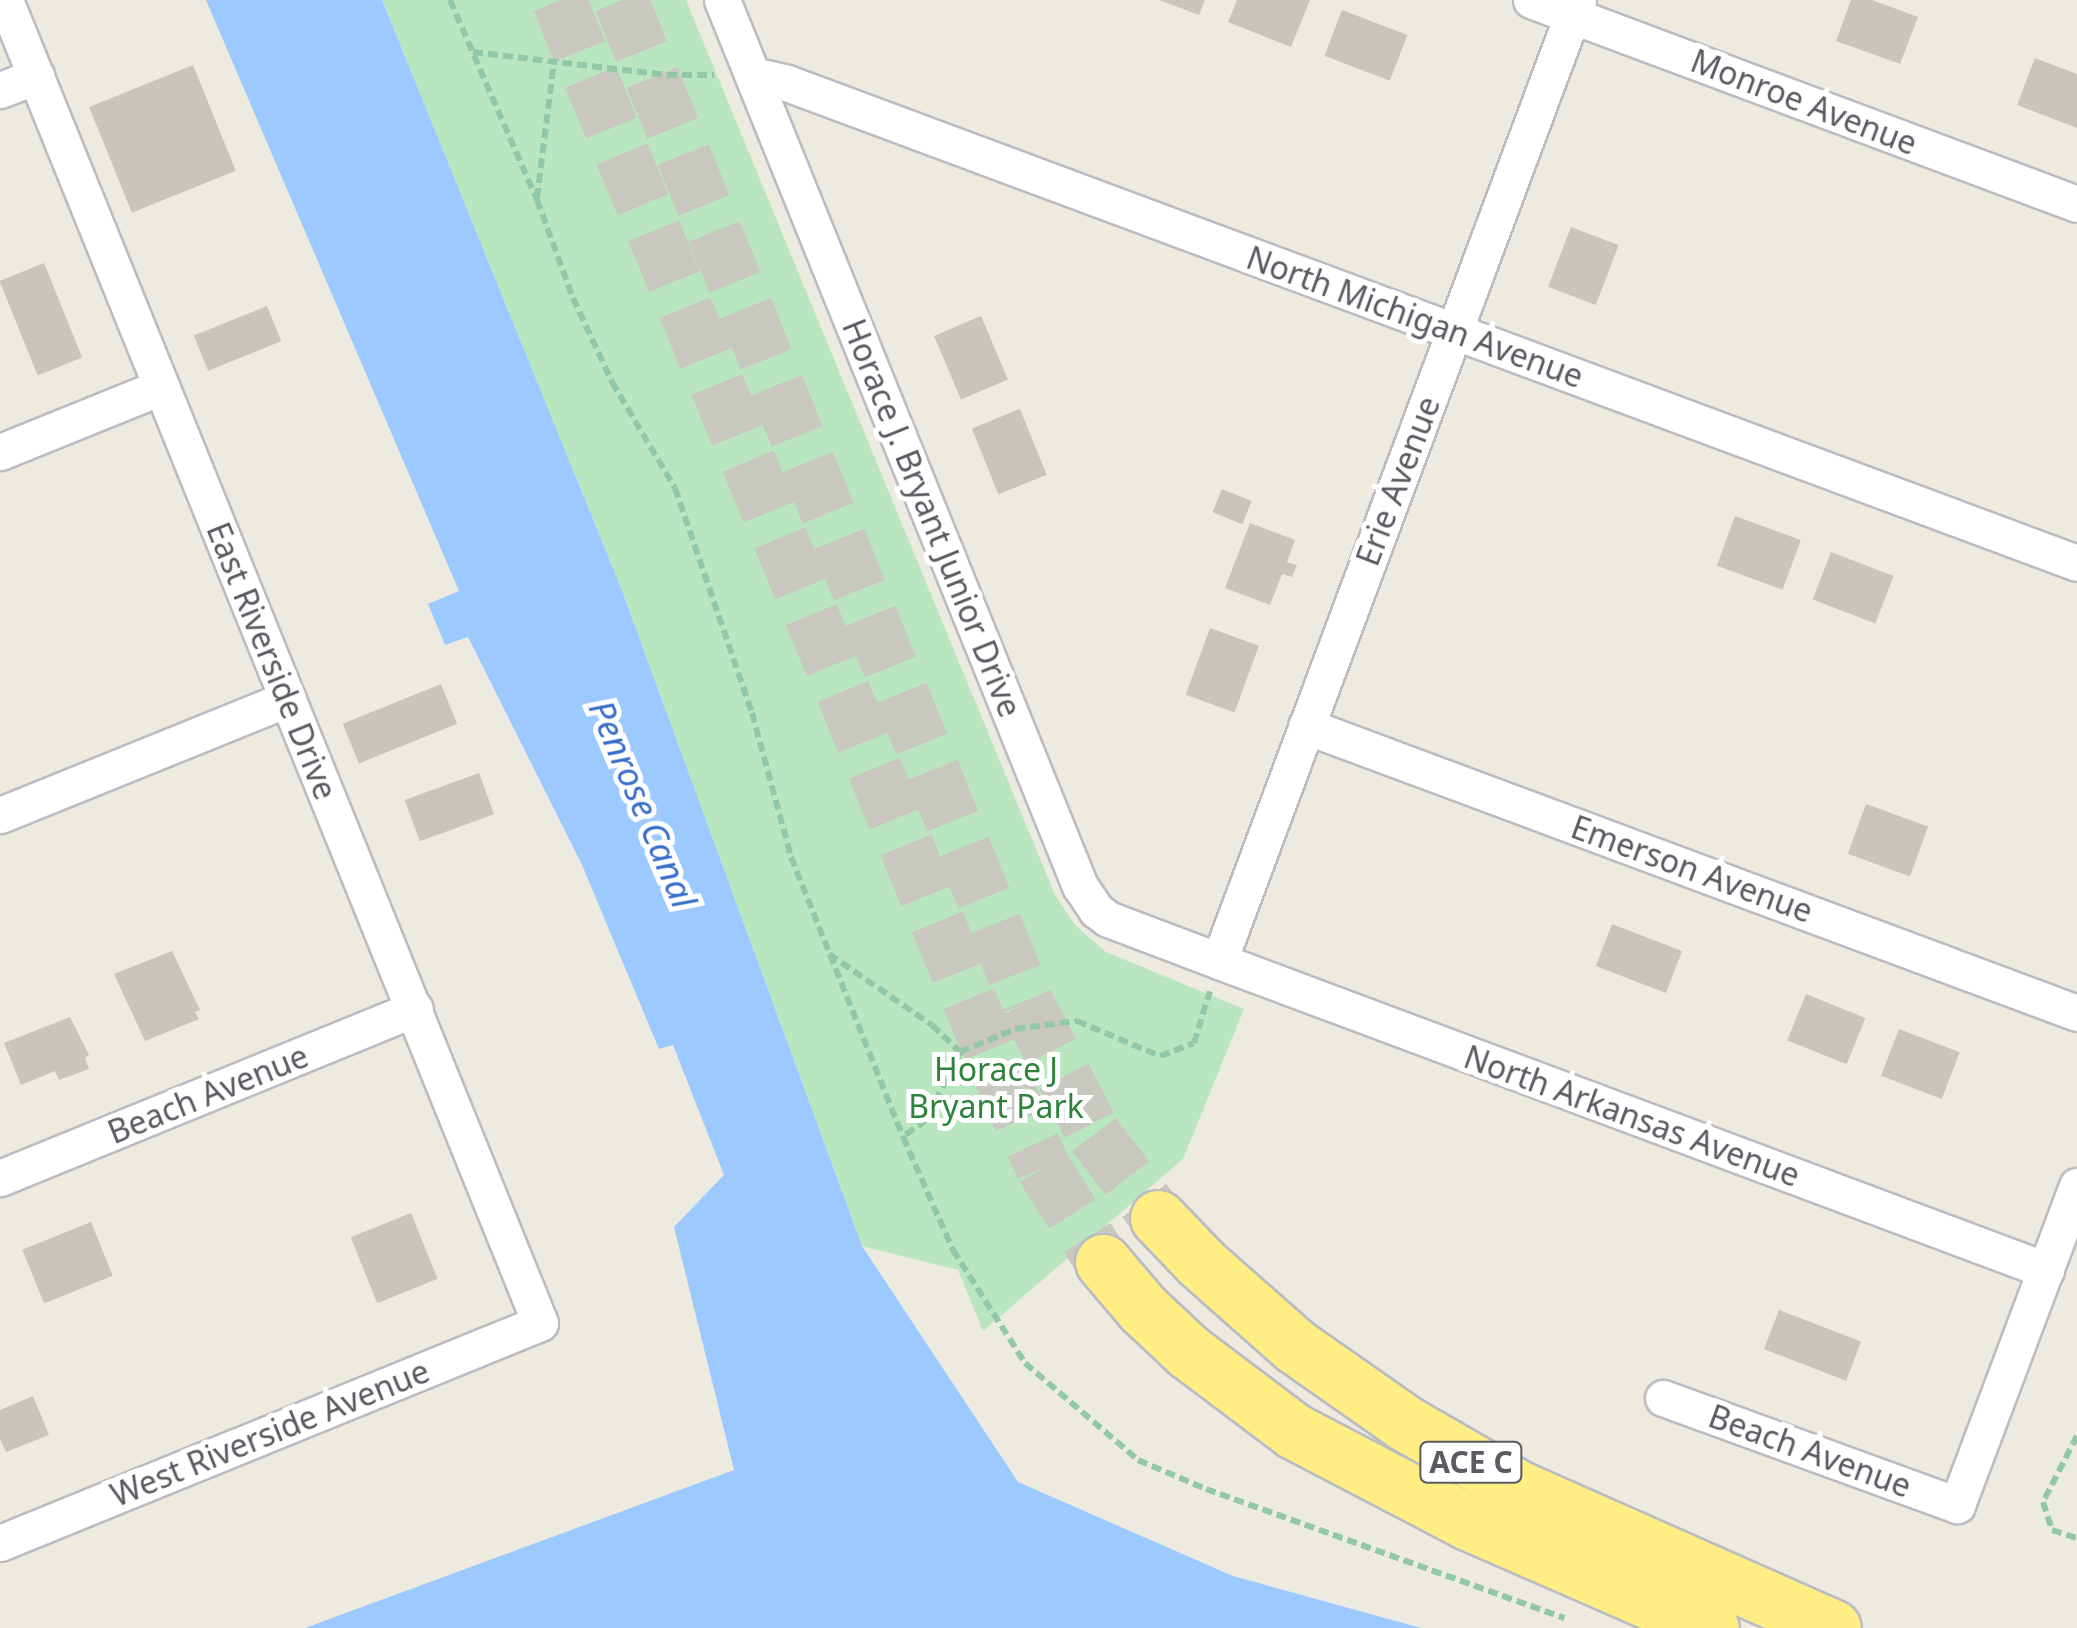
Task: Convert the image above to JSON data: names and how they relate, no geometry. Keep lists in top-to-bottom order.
{
  "streets": {
    "highway": ["ACE C"],
    "street": [
      "Monroe Avenue",
      "North Michigan Avenue",
      "Erie Avenue",
      "Horace J. Bryant Junior Drive",
      "East Riverside Drive",
      "Emerson Avenue",
      "Beach Avenue",
      "North Arkansas Avenue",
      "West Riverside Avenue"
    ]
  },
  "crossings": [
    ["Monroe Avenue", "Erie Avenue"],
    ["North Michigan Avenue", "Erie Avenue"],
    ["North Michigan Avenue", "Horace J. Bryant Junior Drive"],
    ["Erie Avenue", "Horace J. Bryant Junior Drive"],
    ["Erie Avenue", "Emerson Avenue"],
    ["Erie Avenue", "North Arkansas Avenue"],
    ["Horace J. Bryant Junior Drive", "North Arkansas Avenue"],
    ["East Riverside Drive", "Beach Avenue"],
    ["East Riverside Drive", "West Riverside Avenue"],
    ["Beach Avenue", "North Arkansas Avenue"]
  ],
  "water": ["Penrose Canal"],
  "parks": ["Horace J Bryant Park"]
}
